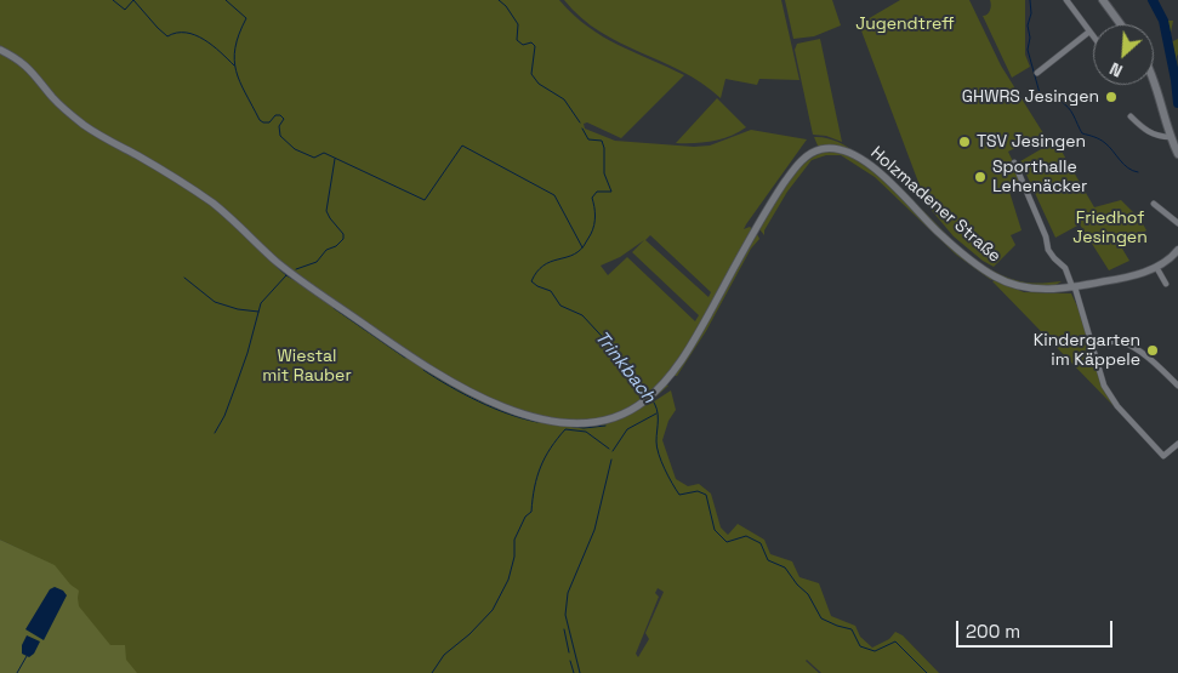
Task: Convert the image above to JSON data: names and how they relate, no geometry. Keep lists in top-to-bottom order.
{
  "streets": {
    "street": ["Holzmadener Straße"]
  },
  "water": ["Trinkbach"],
  "parks": ["Jugendtreff", "Friedhof Jesingen", "Wiestal mit Rauber"],
  "places": [
    "GHWRS Jesingen",
    "TSV Jesingen",
    "Sporthalle Lehenäcker",
    "Kindergarten im Käppele"
  ],
  "scale_bar": "200 m",
  "north": "bottom left"
}
